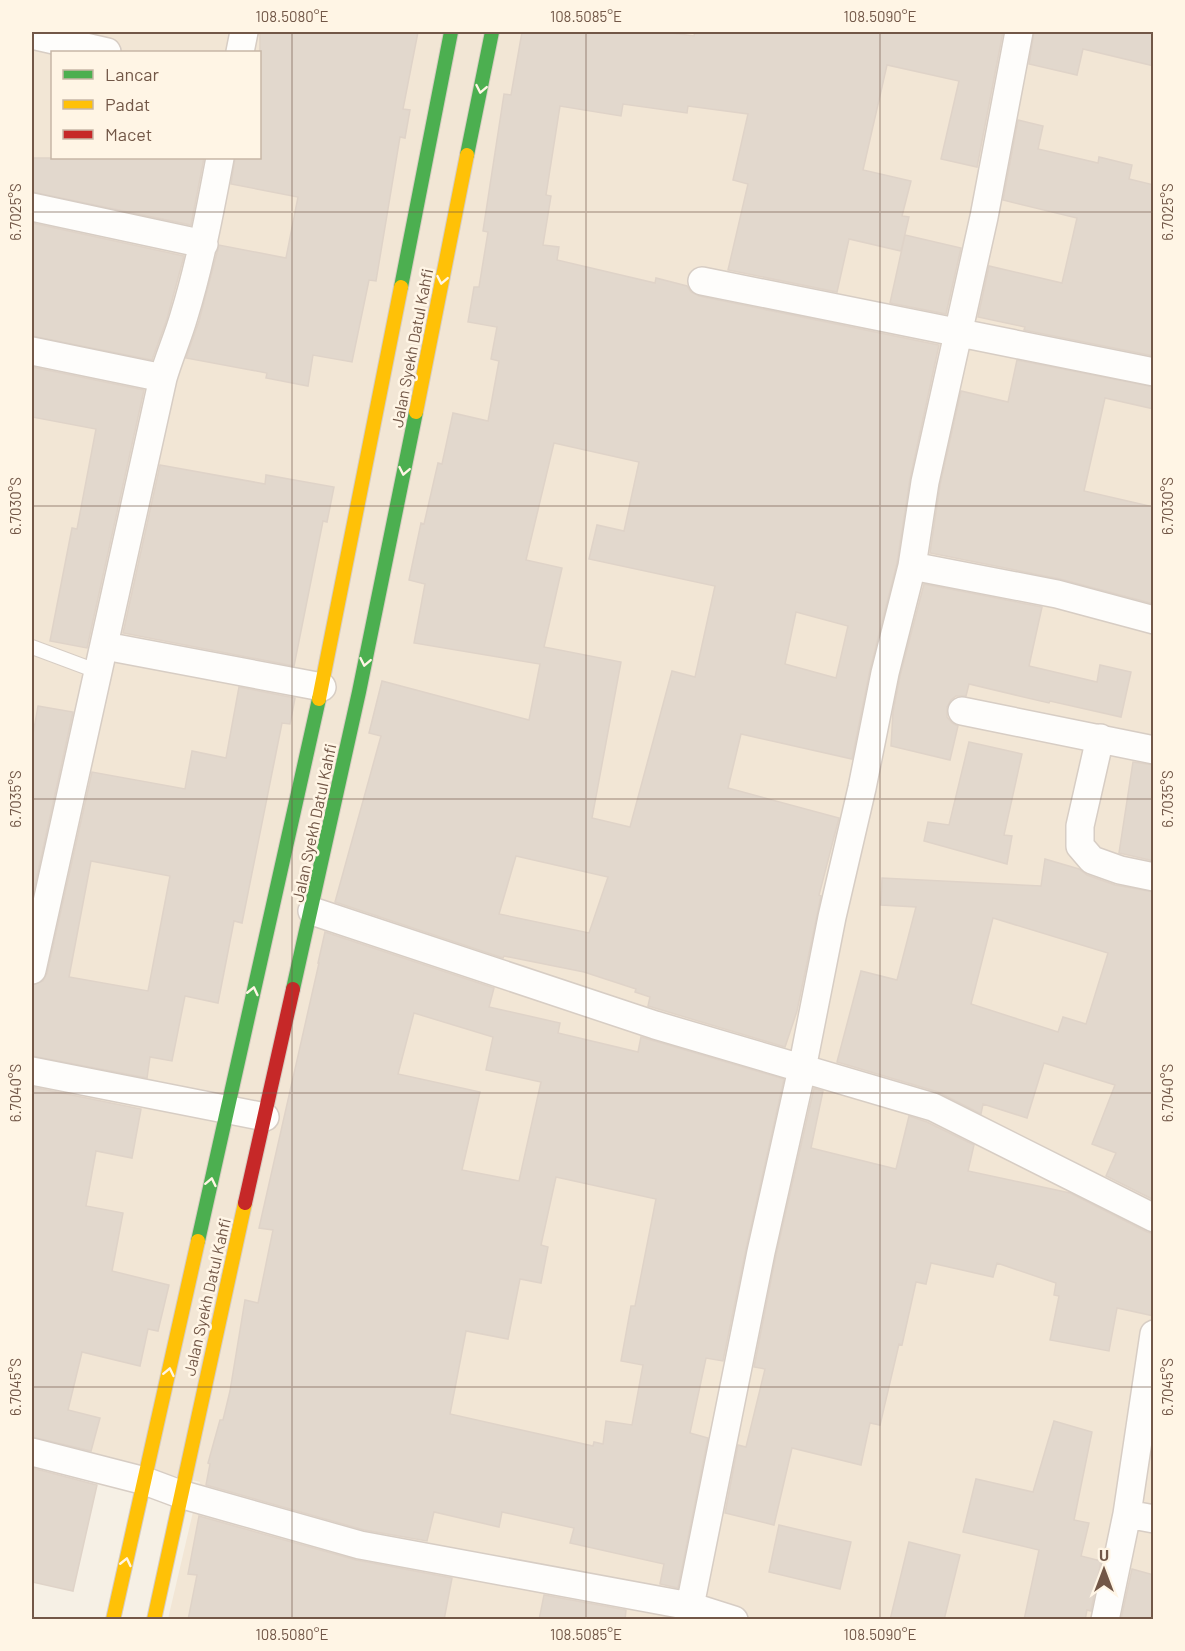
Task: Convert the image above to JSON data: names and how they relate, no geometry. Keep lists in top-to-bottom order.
{
  "streets": {
    "street": ["Jalan Syekh Datul Kahfi"]
  },
  "legend": ["Lancar", "Padat", "Macet"],
  "north": "top",
  "coordinates": [
    "108.5080°E",
    "108.5085°E",
    "108.5090°E",
    "6.7025°S",
    "6.7030°S",
    "6.7035°S",
    "6.7040°S",
    "6.7045°S"
  ]
}
